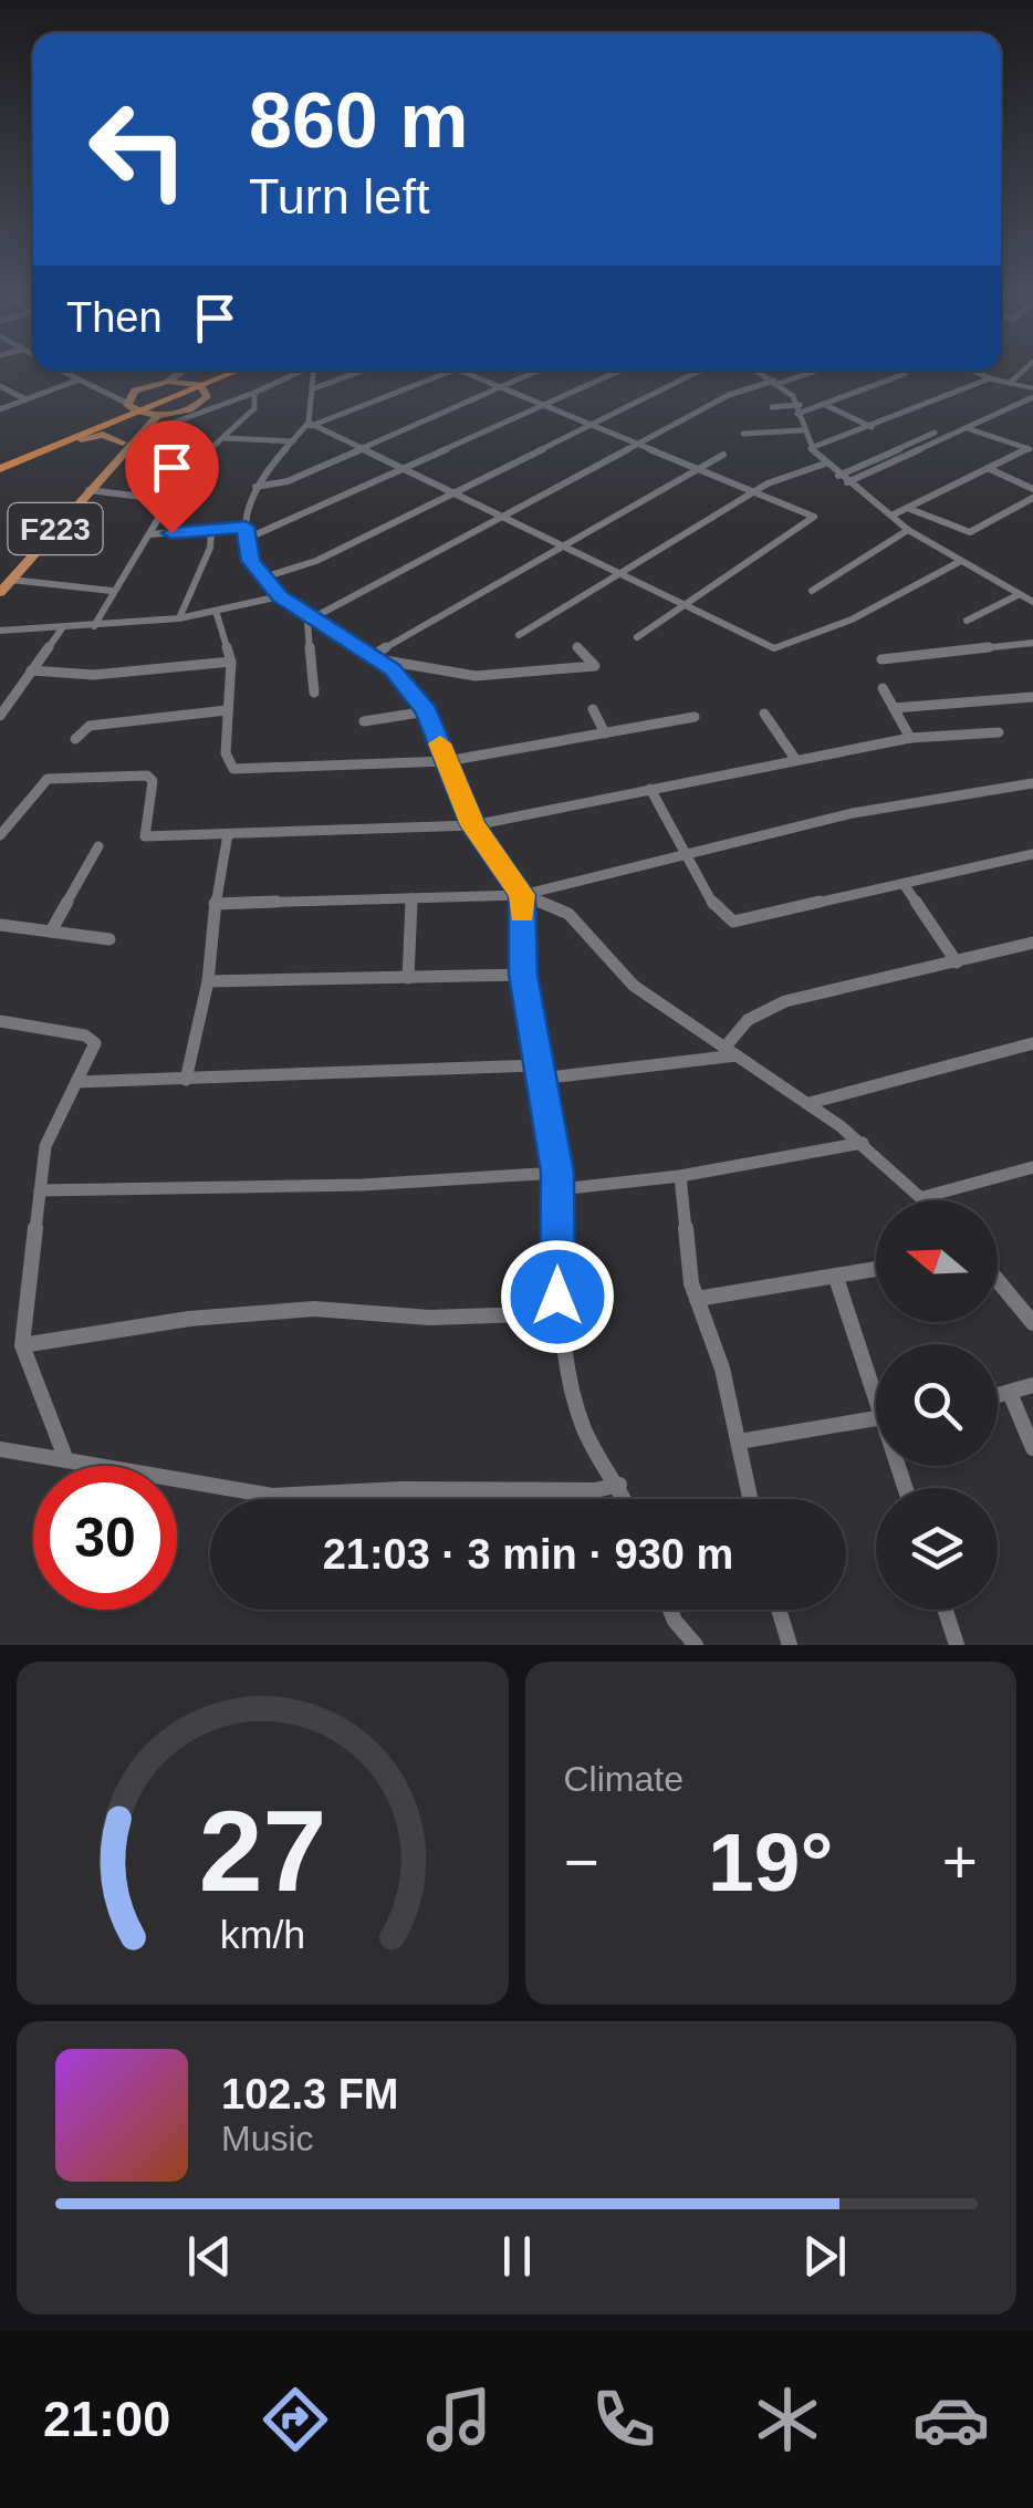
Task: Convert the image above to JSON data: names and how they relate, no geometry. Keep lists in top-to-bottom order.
{
  "streets": {
    "main road": ["F223"]
  },
  "north": "left",
  "page": {
    "turn": ["860 m", "Turn left"],
    "then": "Then",
    "limit": "30",
    "trip": "21:03 · 3 min · 930 m",
    "tile": "Climate",
    "heat": ["−", "19°", "+"],
    "song": ["102.3 FM", "Music"],
    "tabs": "21:00",
    "gauge": ["27", "km/h"]
  }
}
